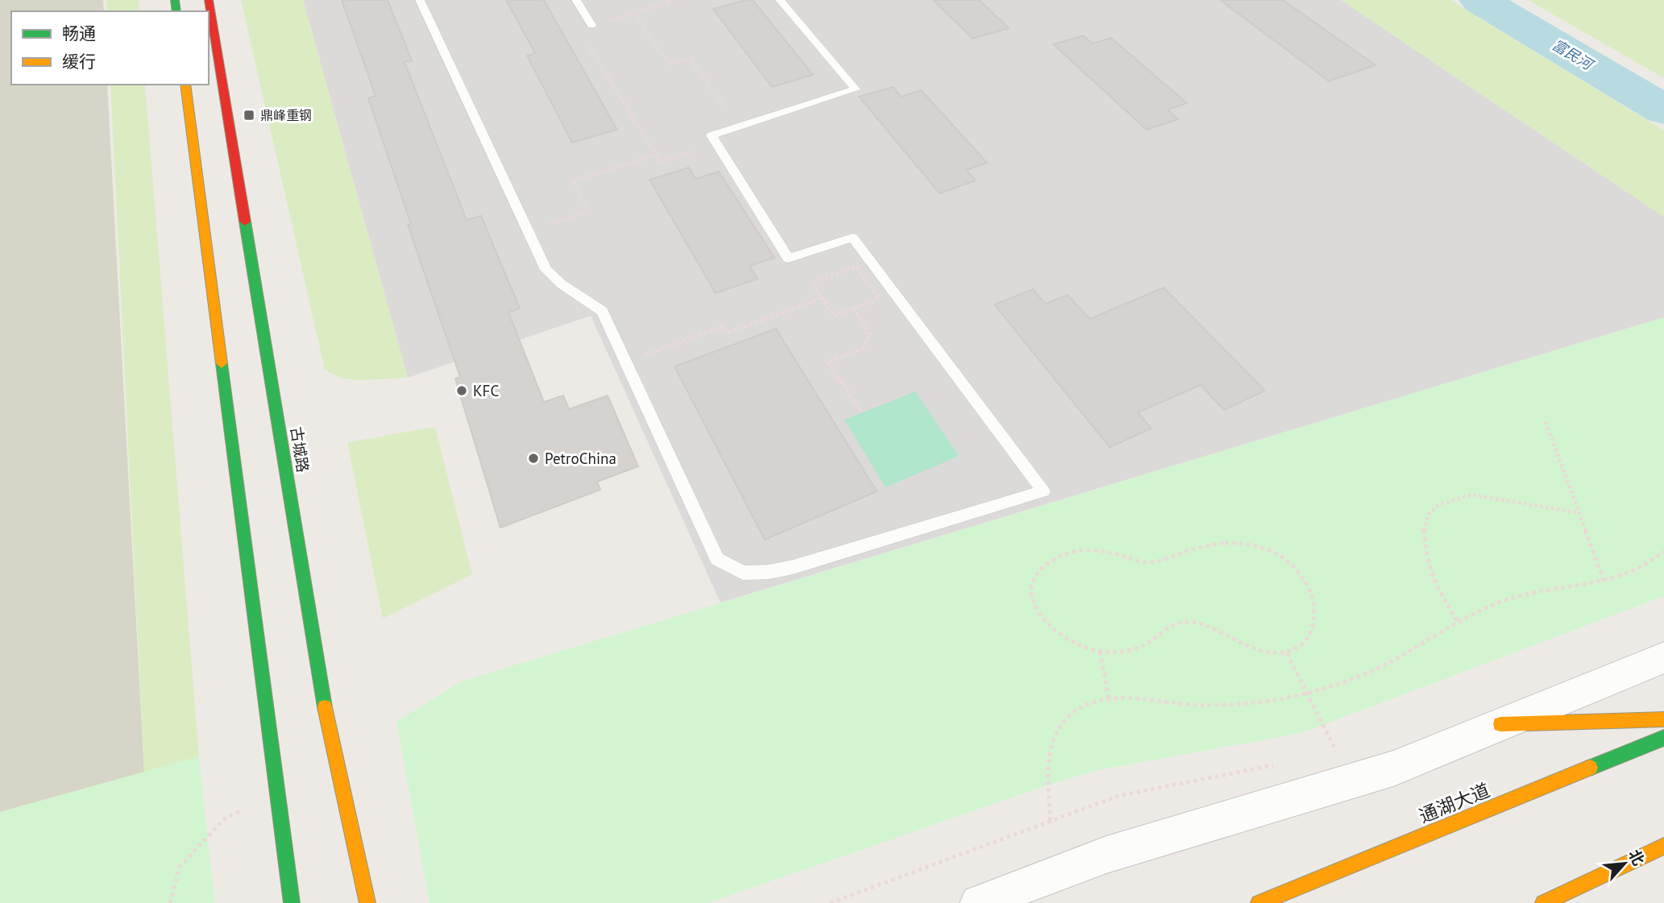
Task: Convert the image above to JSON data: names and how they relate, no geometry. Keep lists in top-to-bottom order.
{
  "streets": {
    "main road": ["古城路", "通湖大道"]
  },
  "water": ["富民河"],
  "places": {
    "transit": ["鼎峰重钢"],
    "other": ["KFC", "PetroChina"]
  },
  "legend": ["畅通", "缓行"],
  "north": "top right"
}
